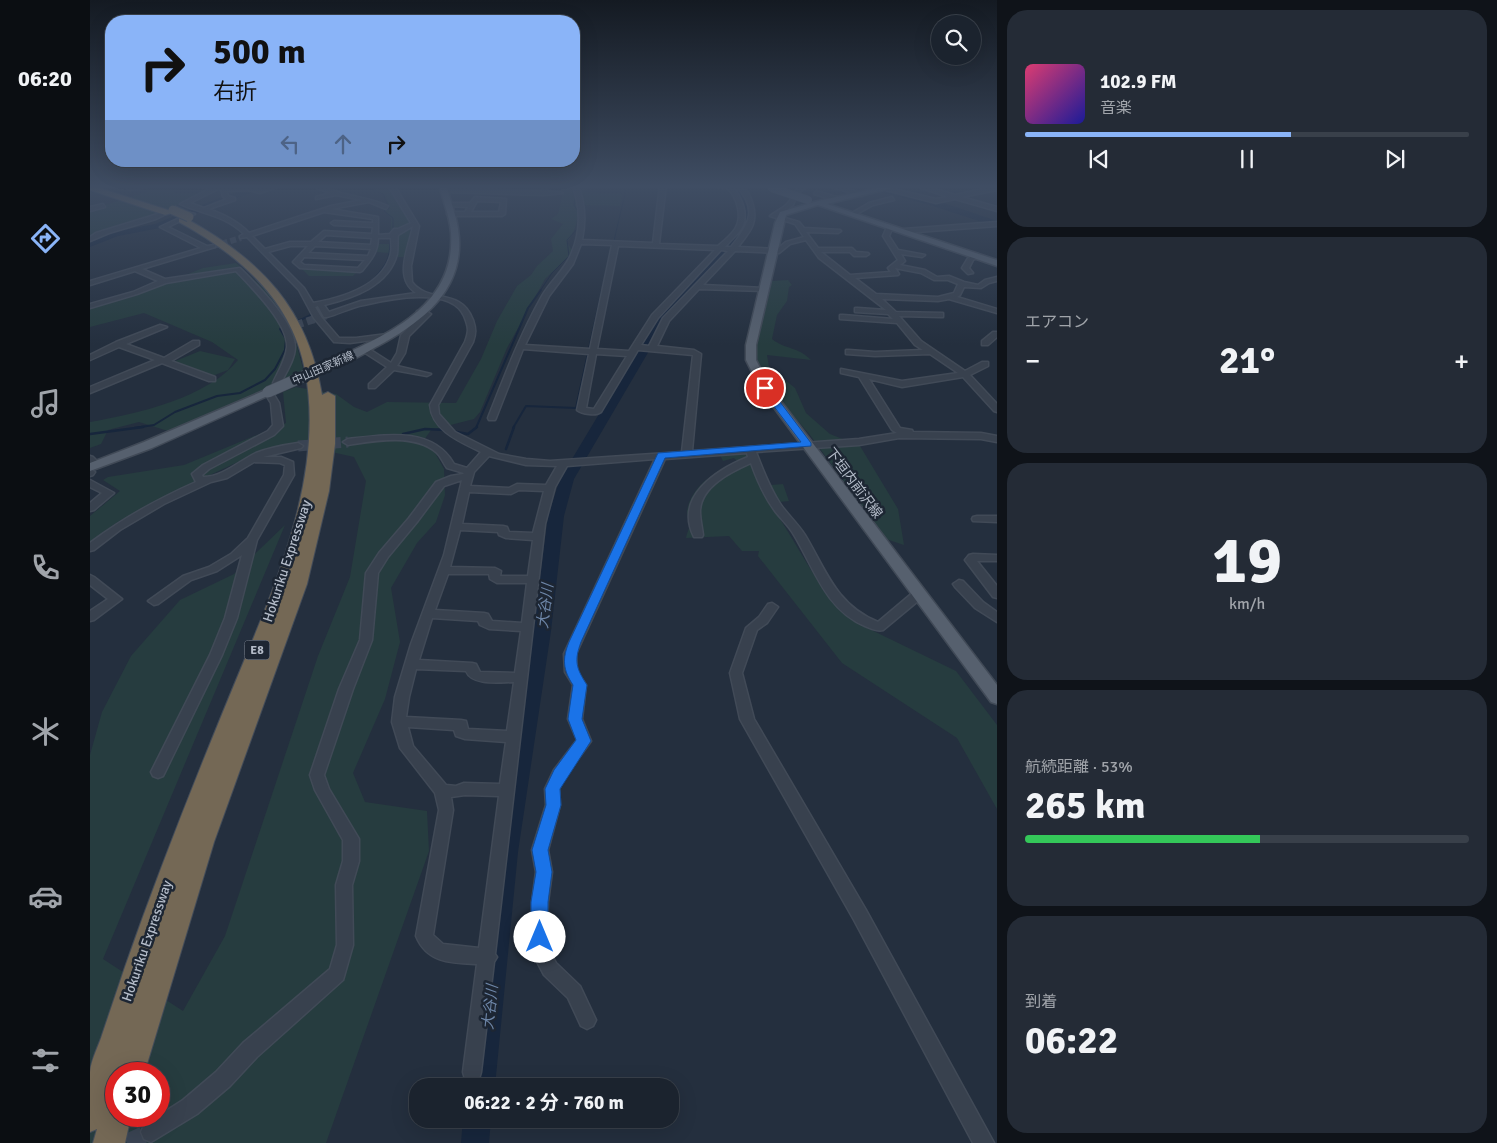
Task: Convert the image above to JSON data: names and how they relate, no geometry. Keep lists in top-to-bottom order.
{
  "streets": {
    "highway": ["Hokuriku Expressway", "E8"],
    "main road": ["中山田家新線", "下垣内前沢線"]
  },
  "water": ["大谷川"],
  "page": {
    "tabs": "06:20",
    "turn": ["500 m", "右折"],
    "song": ["102.9 FM", "音楽"],
    "tile": [
      "エアコン",
      ["19", "km/h"],
      ["航続距離 · 53%", "265 km"],
      ["到着", "06:22"]
    ],
    "heat": ["−", "21°", "+"],
    "limit": "30",
    "trip": "06:22 · 2 分 · 760 m"
  }
}
